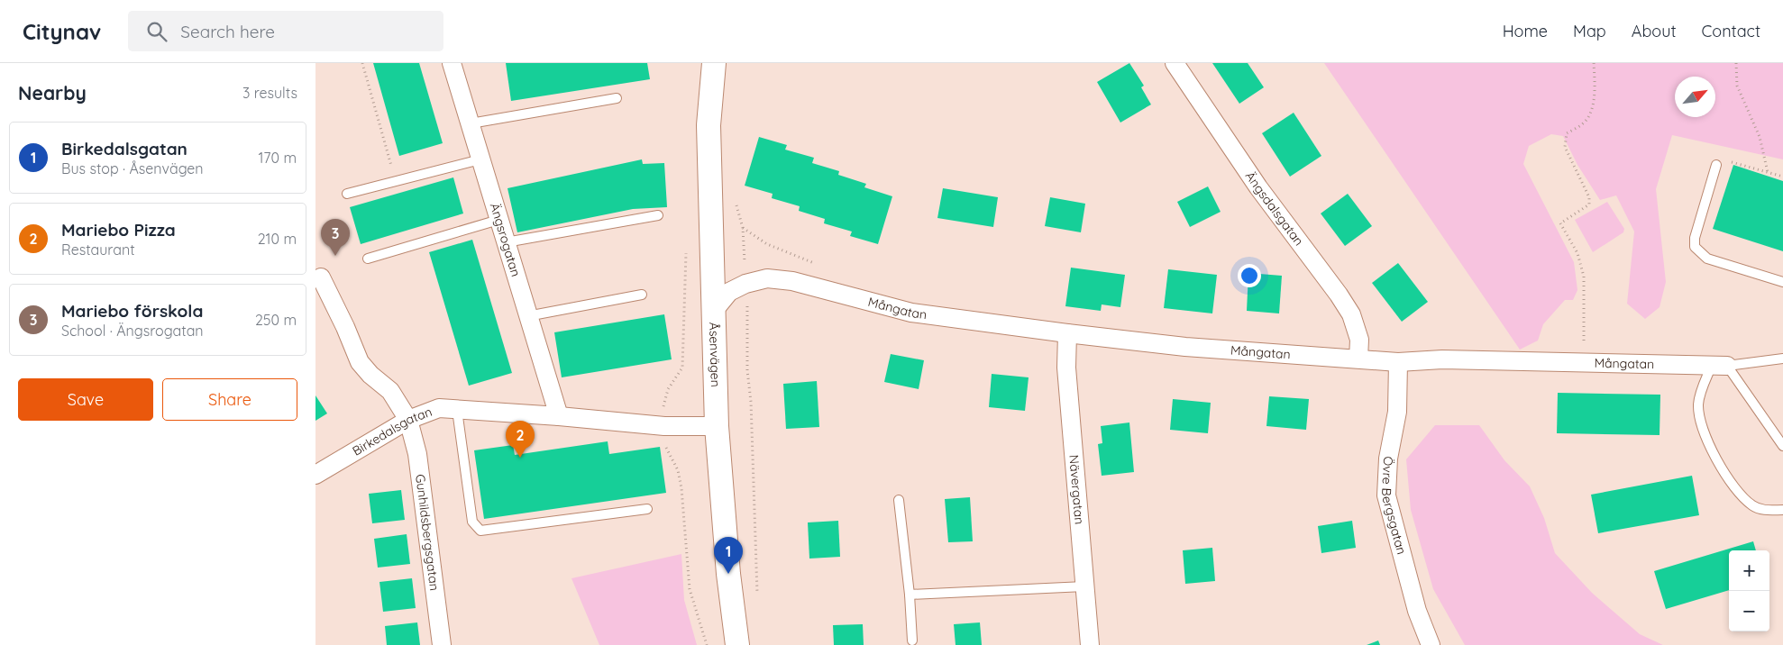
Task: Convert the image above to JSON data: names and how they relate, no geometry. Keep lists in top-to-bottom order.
{
  "streets": {
    "street": [
      "Ängsdalsgatan",
      "Ängsrogatan",
      "Mångatan",
      "Åsenvägen",
      "Birkedalsgatan",
      "Nävergatan",
      "Övre Bergsgatan",
      "Gunhildsbergsgatan"
    ]
  },
  "crossings": [
    ["Ängsdalsgatan", "Mångatan"],
    ["Ängsrogatan", "Birkedalsgatan"],
    ["Mångatan", "Åsenvägen"],
    ["Mångatan", "Nävergatan"],
    ["Mångatan", "Övre Bergsgatan"],
    ["Åsenvägen", "Birkedalsgatan"],
    ["Birkedalsgatan", "Gunhildsbergsgatan"]
  ],
  "north": "top right",
  "page": {
    "header": "Citynav",
    "search": "Search here",
    "nav": [
      "Home",
      "Map",
      "About",
      "Contact"
    ],
    "heading": ["Nearby", "3 results"],
    "list": [
      {
        "mark": "1",
        "name": "Birkedalsgatan",
        "note": "Bus stop · Åsenvägen",
        "value": "170 m"
      },
      {
        "mark": "2",
        "name": "Mariebo Pizza",
        "note": "Restaurant",
        "value": "210 m"
      },
      {
        "mark": "3",
        "name": "Mariebo förskola",
        "note": "School · Ängsrogatan",
        "value": "250 m"
      }
    ],
    "pins": ["3", "2", "1"],
    "buttons": ["Save", "Share"],
    "map_buttons": ["+", "−"]
  }
}
